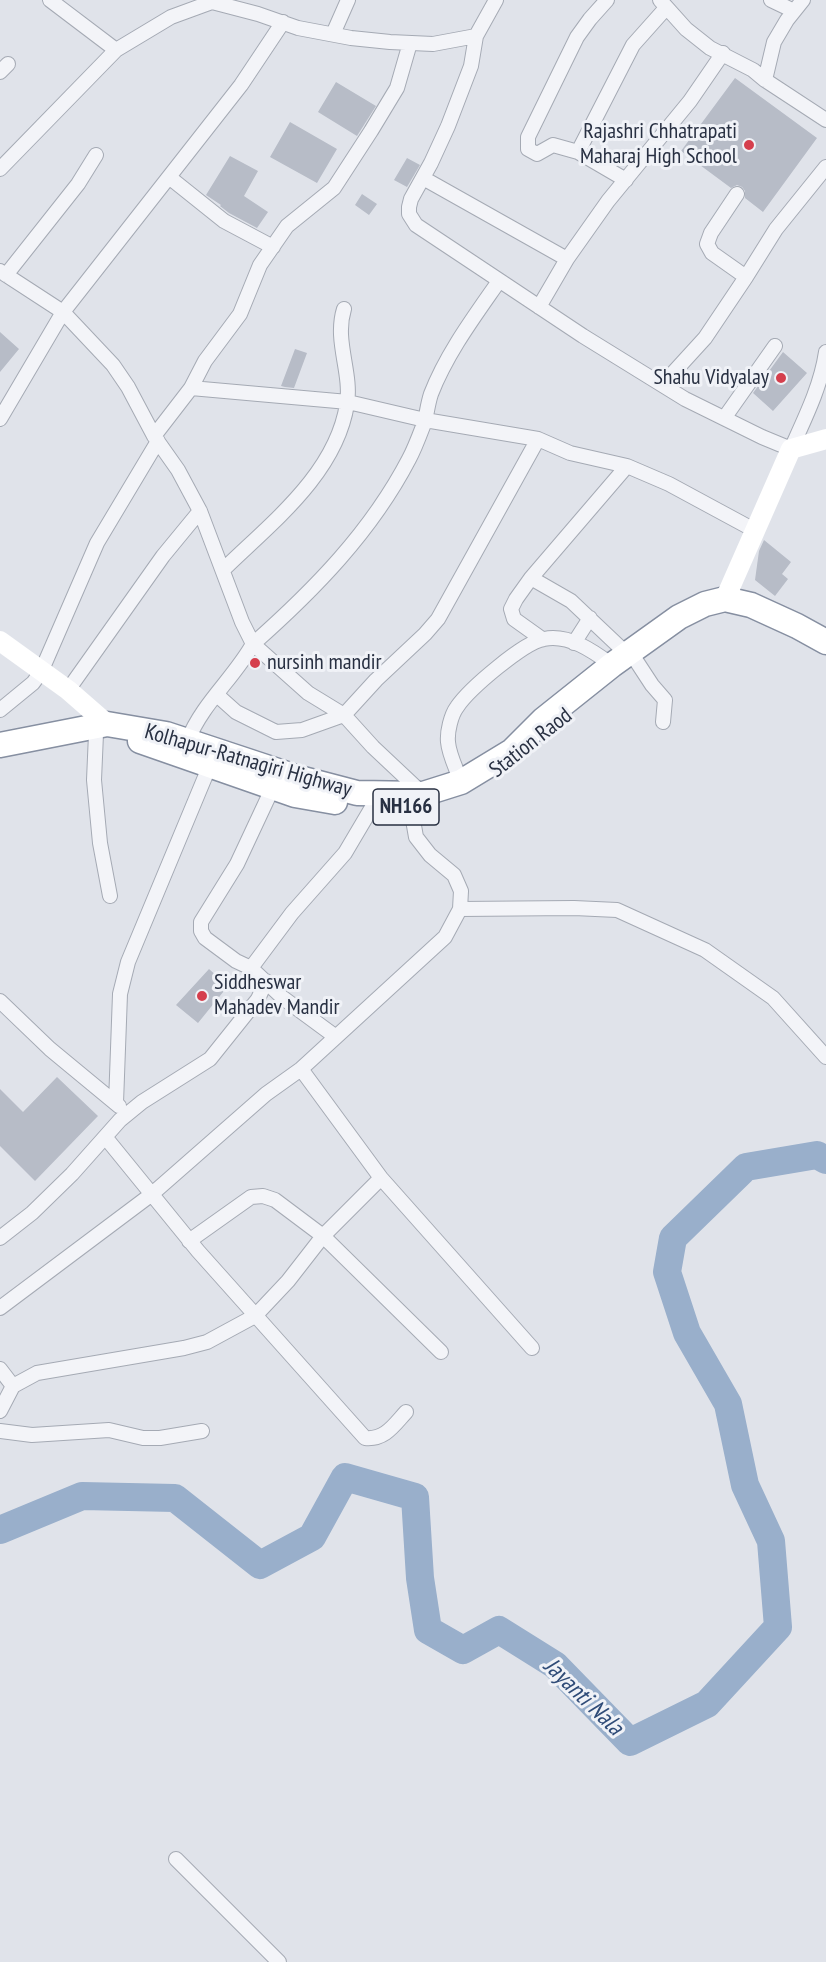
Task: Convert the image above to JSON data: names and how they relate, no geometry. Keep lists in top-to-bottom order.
{
  "streets": {
    "highway": ["Station Raod", "Kolhapur-Ratnagiri Highway", "NH166"]
  },
  "crossings": [
    ["Station Raod", "Kolhapur-Ratnagiri Highway"]
  ],
  "water": ["Jayanti Nala"],
  "places": [
    "Rajashri Chhatrapati Maharaj High School",
    "Shahu Vidyalay",
    "nursinh mandir",
    "Siddheswar Mahadev Mandir"
  ]
}
